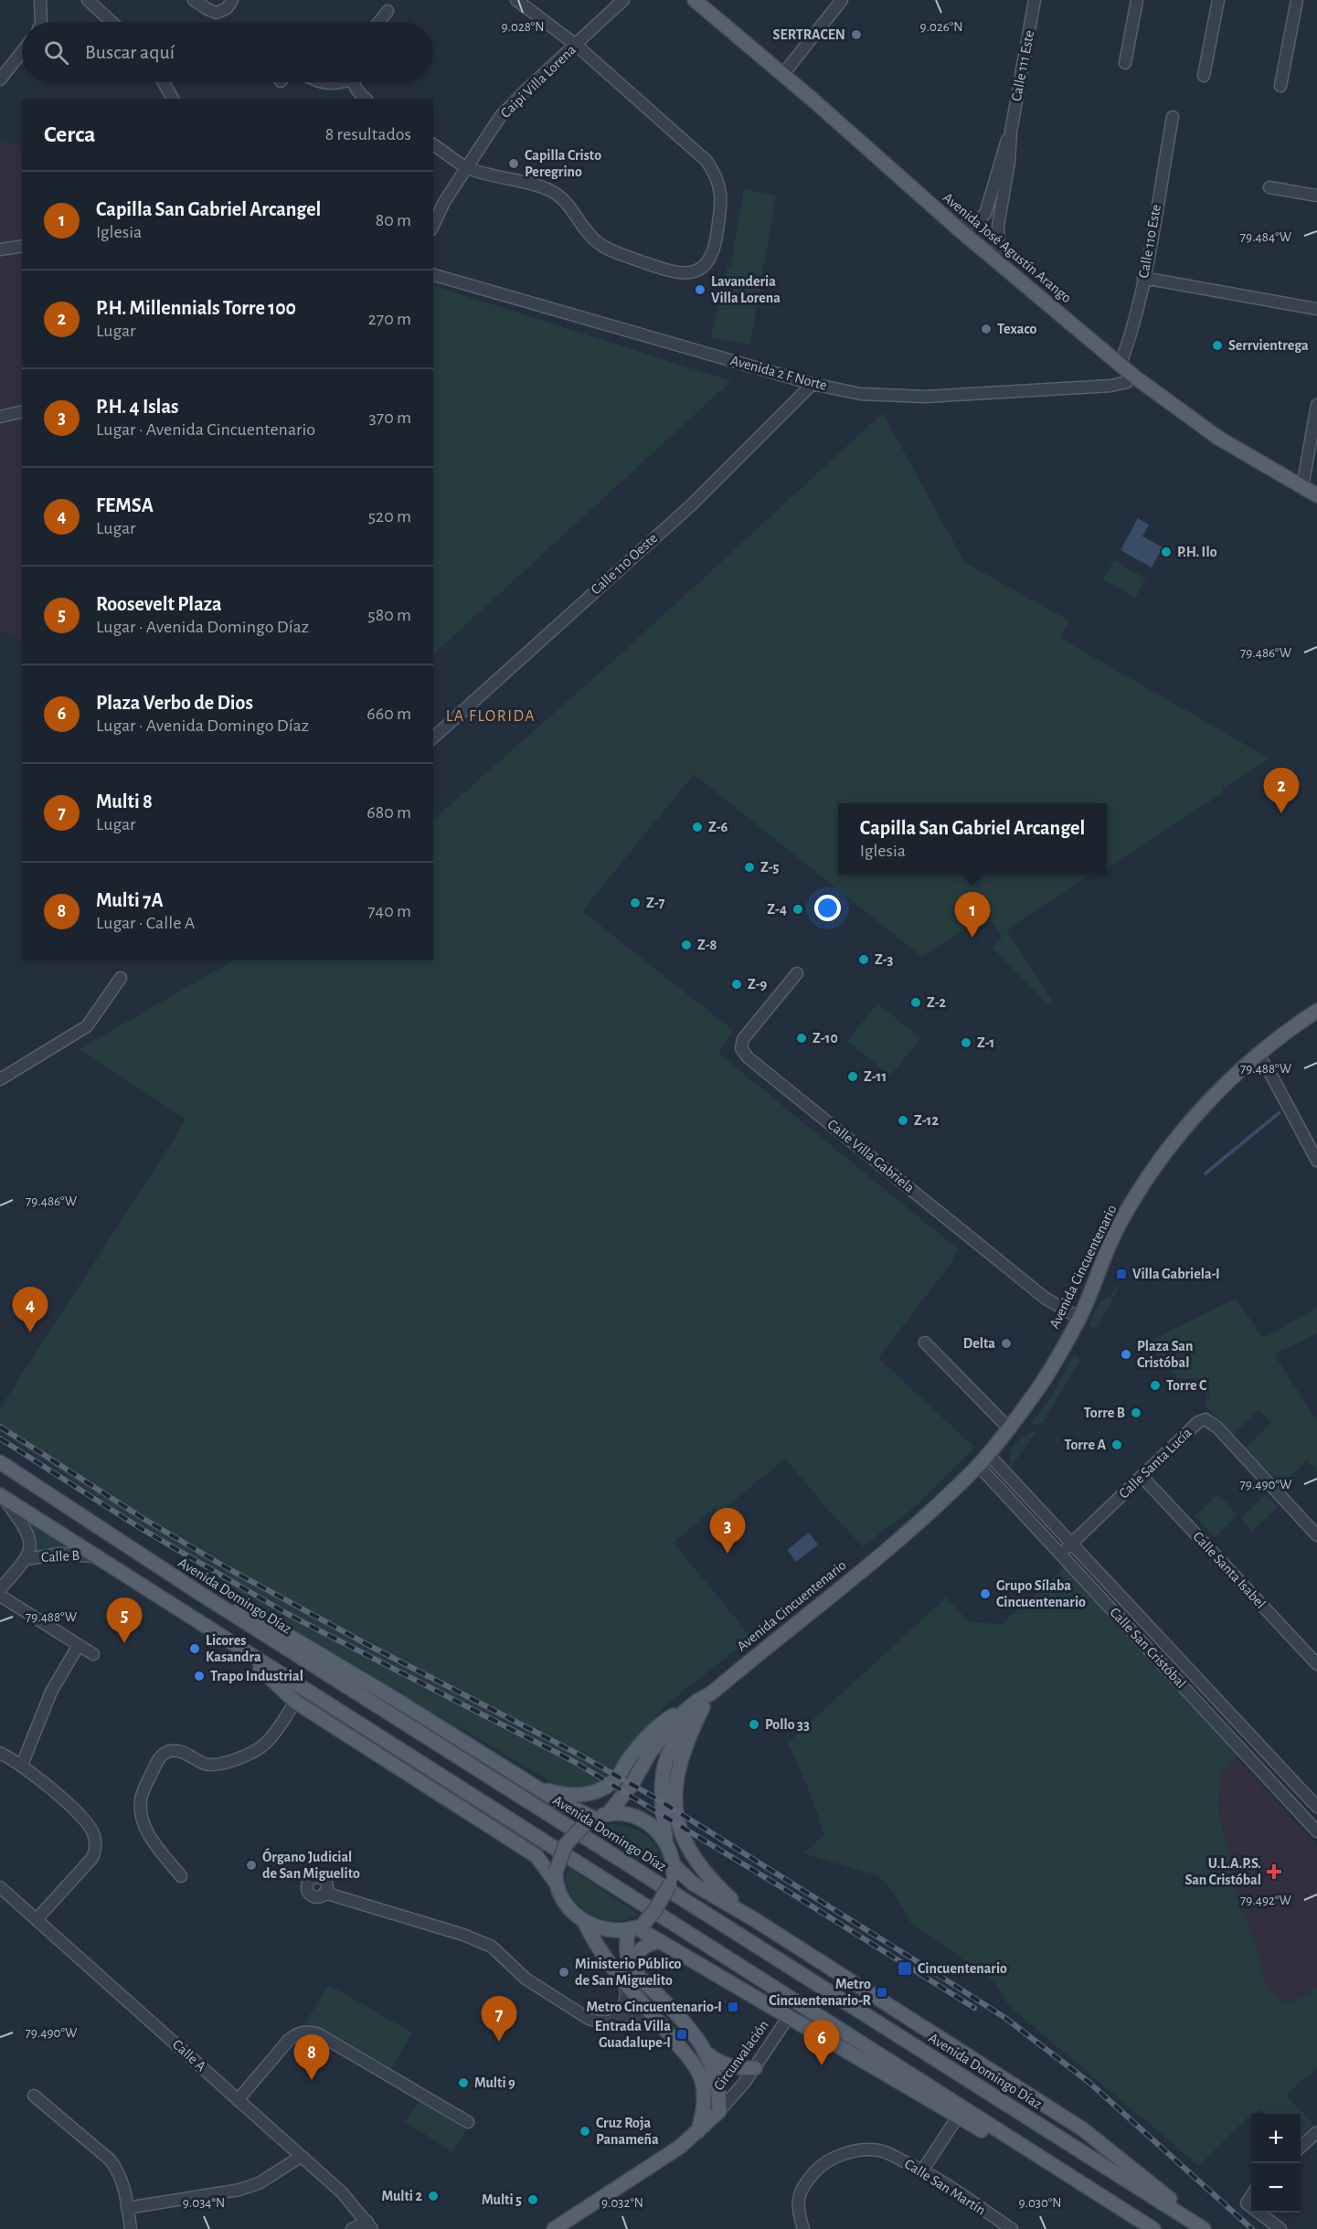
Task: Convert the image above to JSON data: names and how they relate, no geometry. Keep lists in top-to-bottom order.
{
  "streets": {
    "main road": [
      "Avenida José Agustín Arango",
      "Avenida Cincuentenario",
      "Avenida Domingo Díaz",
      "Circunvalación"
    ],
    "street": [
      "Calle 111 Este",
      "Caipi Villa Lorena",
      "Calle 110 Este",
      "Avenida 2 F Norte",
      "Calle 110 Oeste",
      "Calle Villa Gabriela",
      "Calle Santa Lucía",
      "Calle B",
      "Calle Santa Isabel",
      "Calle San Cristóbal",
      "Calle A",
      "Calle San Martín"
    ]
  },
  "crossings": [
    ["Calle 111 Este", "Avenida José Agustín Arango"],
    ["Calle 110 Este", "Avenida José Agustín Arango"],
    ["Avenida José Agustín Arango", "Avenida 2 F Norte"],
    ["Avenida 2 F Norte", "Calle 110 Oeste"],
    ["Calle Villa Gabriela", "Avenida Cincuentenario"],
    ["Avenida Cincuentenario", "Calle San Cristóbal"],
    ["Avenida Cincuentenario", "Circunvalación"],
    ["Calle Santa Lucía", "Calle Santa Isabel"],
    ["Calle Santa Lucía", "Calle San Cristóbal"]
  ],
  "districts": ["LA FLORIDA"],
  "places": {
    "other": [
      "SERTRACEN",
      "Capilla Cristo Peregrino",
      "Lavanderia Villa Lorena",
      "Texaco",
      "Serrvientrega",
      "P.H. Ilo",
      "Z-6",
      "Z-5",
      "Z-7",
      "Z-4",
      "Z-8",
      "Z-3",
      "Z-9",
      "Z-2",
      "Z-10",
      "Z-1",
      "Z-11",
      "Z-12",
      "Delta",
      "Plaza San Cristóbal",
      "Torre C",
      "Torre B",
      "Torre A",
      "Grupo Sílaba Cincuentenario",
      "Licores Kasandra",
      "Trapo Industrial",
      "Pollo 33",
      "Órgano Judicial de San Miguelito",
      "Ministerio Público de San Miguelito",
      "Multi 9",
      "Cruz Roja Panameña",
      "Multi 2",
      "Multi 5"
    ],
    "transit": [
      "Villa Gabriela-I",
      "Cincuentenario",
      "Metro Cincuentenario-R",
      "Metro Cincuentenario-I",
      "Entrada Villa Guadalupe-I"
    ],
    "health": ["U.L.A.P.S. San Cristóbal"]
  },
  "page": {
    "search": "Buscar aquí",
    "heading": ["Cerca", "8 resultados"],
    "list": [
      {
        "mark": "1",
        "name": "Capilla San Gabriel Arcangel",
        "note": "Iglesia",
        "value": "80 m"
      },
      {
        "mark": "2",
        "name": "P.H. Millennials Torre 100",
        "note": "Lugar",
        "value": "270 m"
      },
      {
        "mark": "3",
        "name": "P.H. 4 Islas",
        "note": "Lugar · Avenida Cincuentenario",
        "value": "370 m"
      },
      {
        "mark": "4",
        "name": "FEMSA",
        "note": "Lugar",
        "value": "520 m"
      },
      {
        "mark": "5",
        "name": "Roosevelt Plaza",
        "note": "Lugar · Avenida Domingo Díaz",
        "value": "580 m"
      },
      {
        "mark": "6",
        "name": "Plaza Verbo de Dios",
        "note": "Lugar · Avenida Domingo Díaz",
        "value": "660 m"
      },
      {
        "mark": "7",
        "name": "Multi 8",
        "note": "Lugar",
        "value": "680 m"
      },
      {
        "mark": "8",
        "name": "Multi 7A",
        "note": "Lugar · Calle A",
        "value": "740 m"
      }
    ],
    "pins": [
      "2",
      "1",
      "4",
      "3",
      "5",
      "7",
      "6",
      "8"
    ],
    "popup": ["Capilla San Gabriel Arcangel", "Iglesia"],
    "map_buttons": ["+", "−"]
  },
  "coordinates": [
    "9.028°N",
    "9.026°N",
    "79.484°W",
    "79.486°W",
    "79.488°W",
    "79.490°W",
    "79.492°W",
    "9.034°N",
    "9.032°N",
    "9.030°N"
  ]
}
